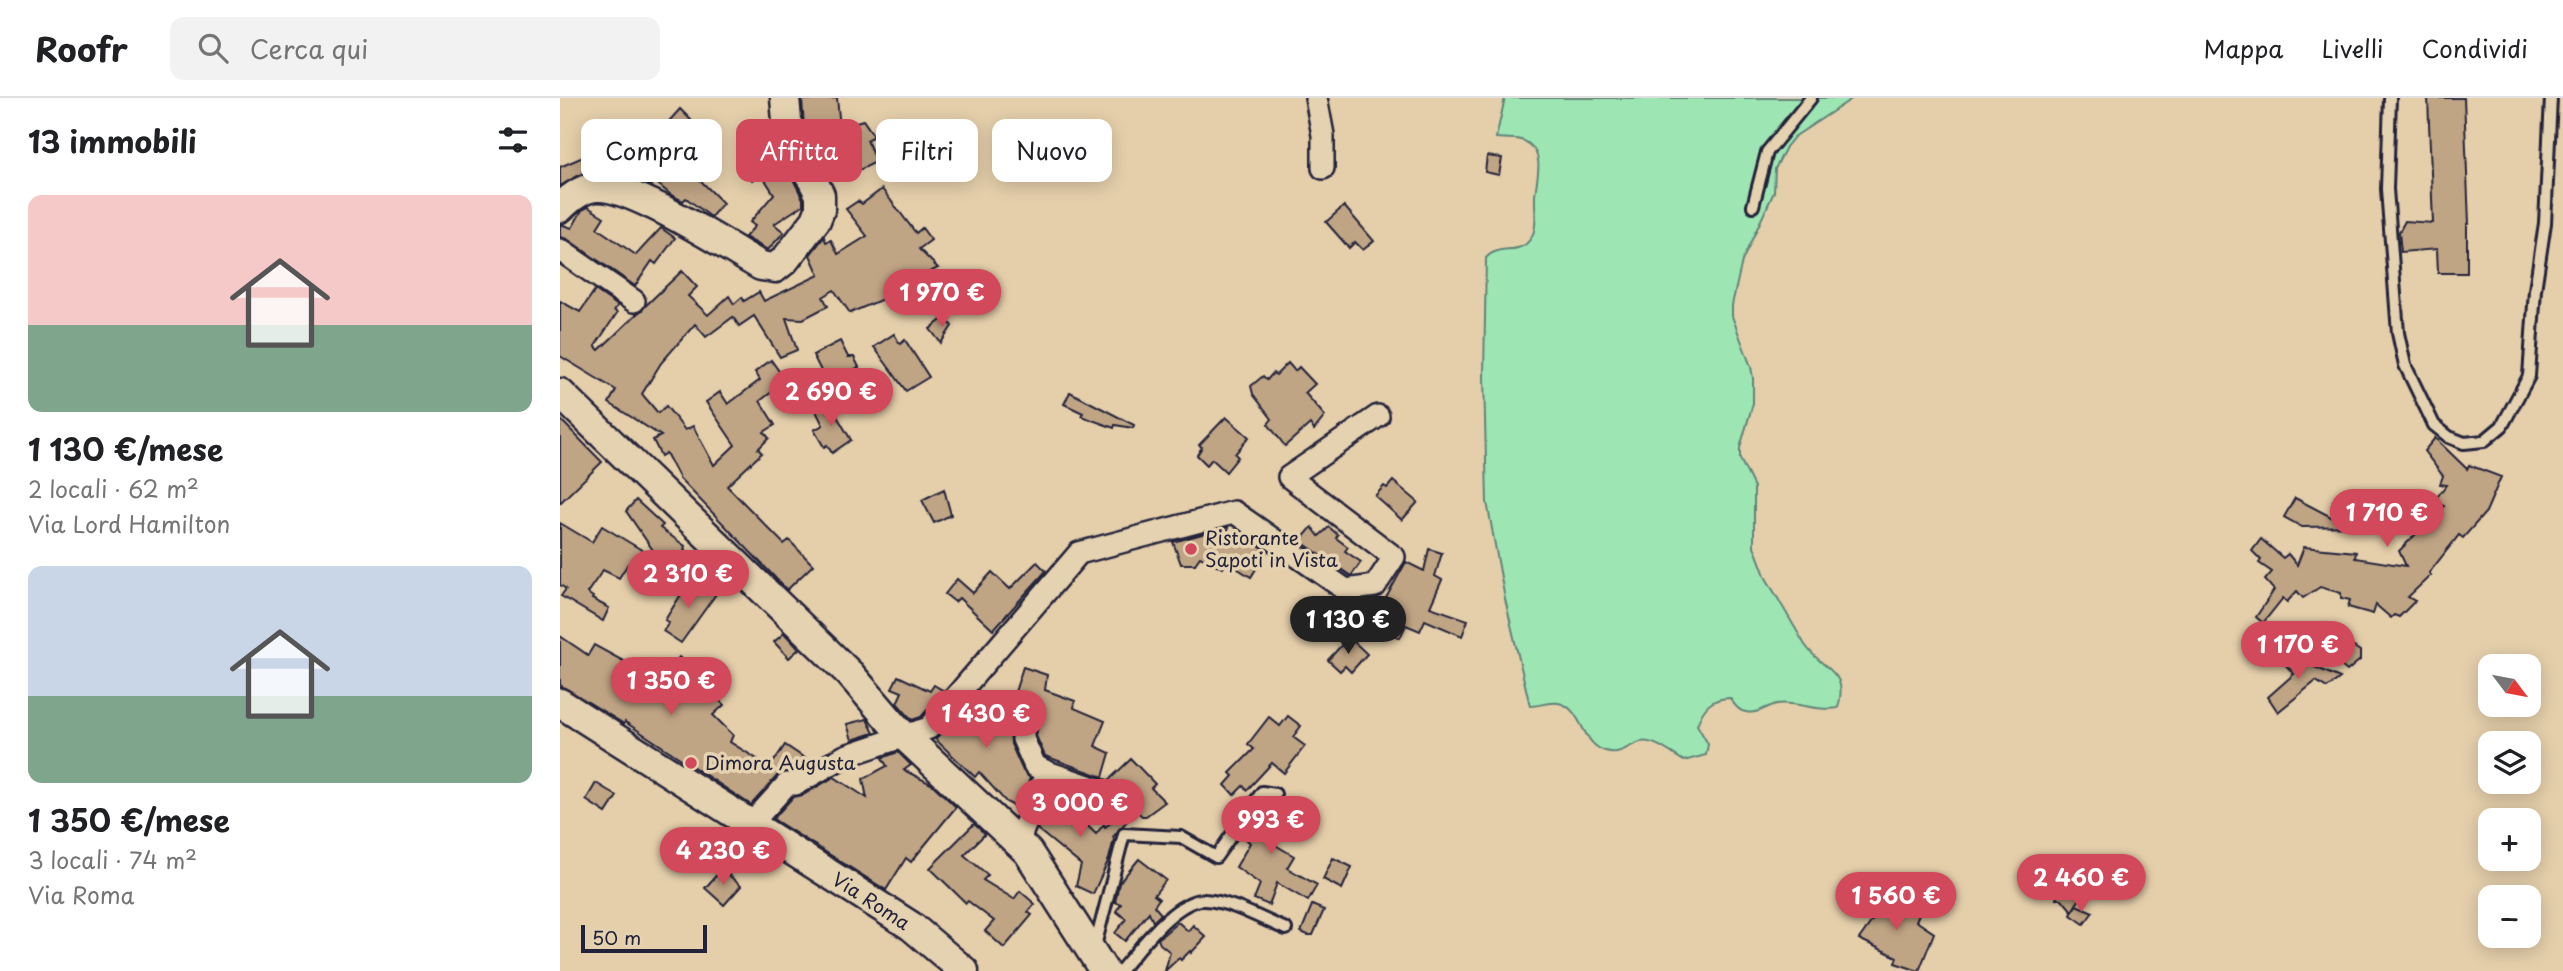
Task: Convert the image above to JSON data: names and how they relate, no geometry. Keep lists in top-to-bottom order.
{
  "streets": {
    "street": ["Via Roma"]
  },
  "places": ["Ristorante Sapoti in Vista", "Dimora Augusta"],
  "scale_bar": "50 m",
  "north": "bottom right",
  "page": {
    "header": "Roofr",
    "search": "Cerca qui",
    "nav": ["Mappa", "Livelli", "Condividi"],
    "heading": "13 immobili",
    "chip": [
      "Compra",
      "Affitta",
      "Filtri",
      "Nuovo"
    ],
    "list": [
      {
        "name": "1 130 €/mese",
        "note": "2 locali · 62 m² · Via Lord Hamilton"
      },
      {
        "name": "1 350 €/mese",
        "note": "3 locali · 74 m² · Via Roma"
      }
    ],
    "price": [
      "1 970 €",
      "2 690 €",
      "1 710 €",
      "2 310 €",
      "1 130 €",
      "1 170 €",
      "1 350 €",
      "1 430 €",
      "3 000 €",
      "993 €",
      "4 230 €",
      "2 460 €",
      "1 560 €"
    ],
    "map_buttons": ["+", "−"],
    "scale": "50 m"
  }
}
